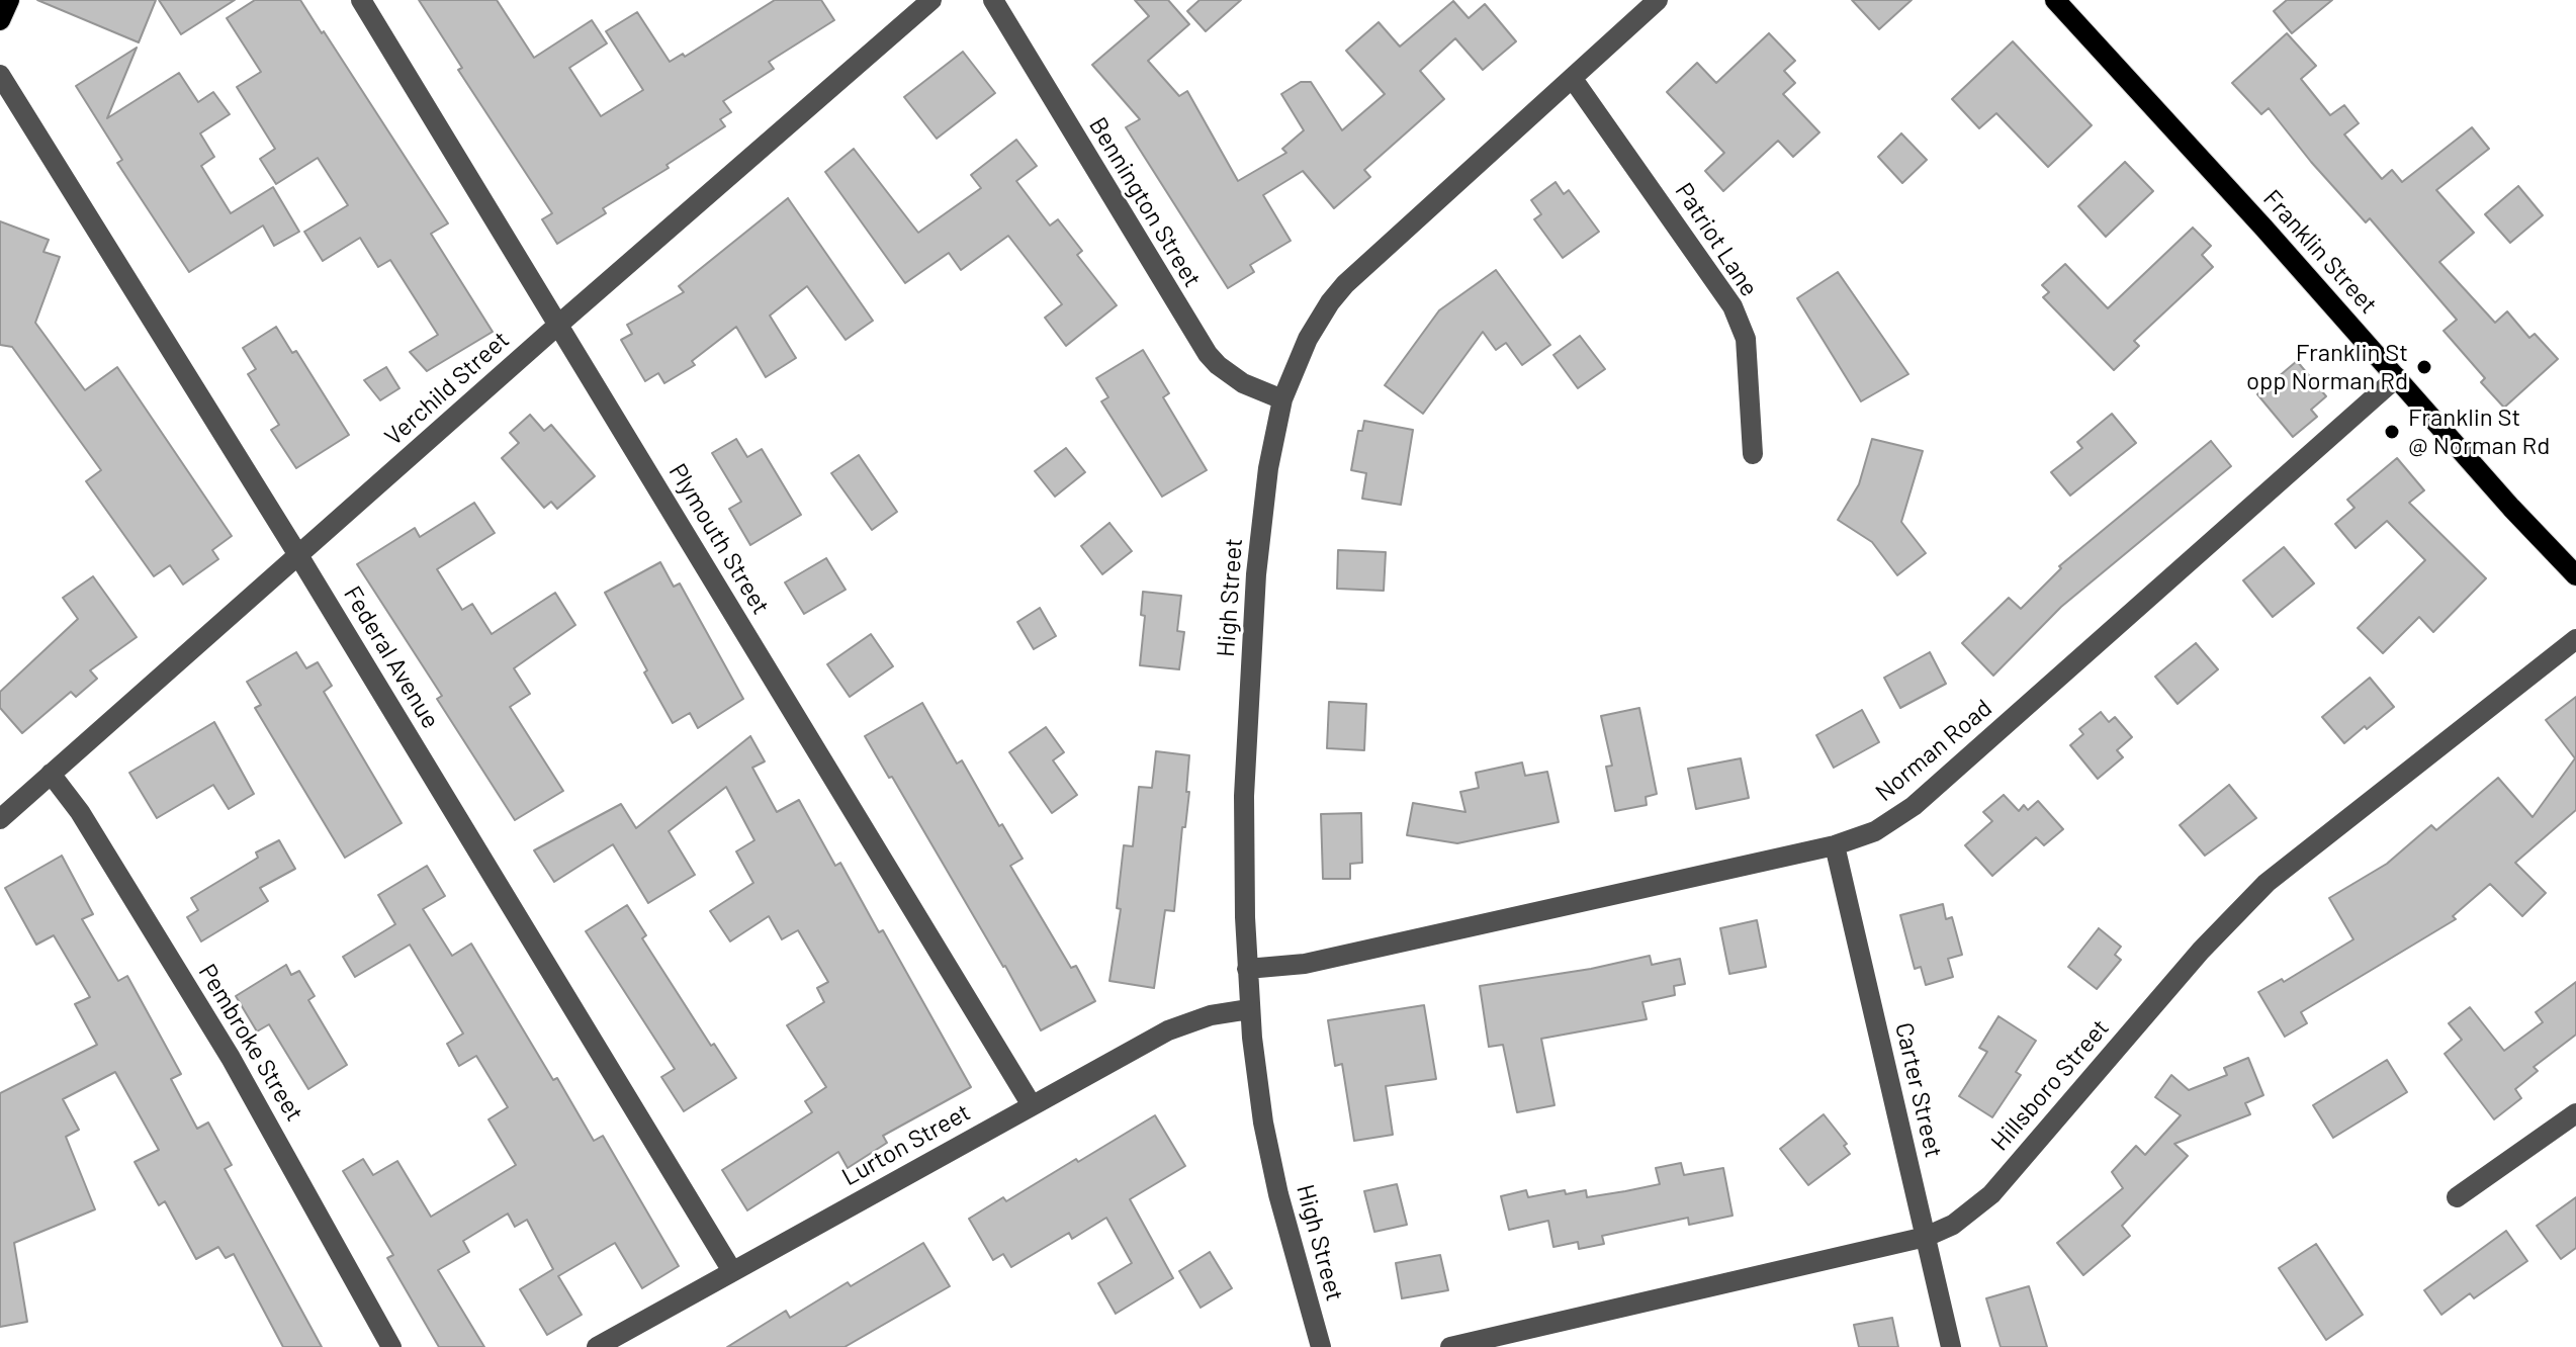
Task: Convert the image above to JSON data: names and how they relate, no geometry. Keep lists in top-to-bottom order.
{
  "streets": {
    "main road": ["Franklin Street"],
    "street": [
      "Bennington Street",
      "Patriot Lane",
      "Verchild Street",
      "Plymouth Street",
      "High Street",
      "Federal Avenue",
      "Norman Road",
      "Pembroke Street",
      "Hillsboro Street",
      "Carter Street",
      "Lurton Street"
    ]
  },
  "crossings": [
    ["Bennington Street", "High Street"],
    ["Patriot Lane", "High Street"],
    ["Franklin Street", "Norman Road"],
    ["Verchild Street", "Plymouth Street"],
    ["Verchild Street", "Federal Avenue"],
    ["Verchild Street", "Pembroke Street"],
    ["Plymouth Street", "Lurton Street"],
    ["High Street", "Norman Road"],
    ["High Street", "Lurton Street"],
    ["Federal Avenue", "Lurton Street"],
    ["Norman Road", "Carter Street"],
    ["Hillsboro Street", "Carter Street"]
  ],
  "places": ["Franklin St opp Norman Rd", "Franklin St @ Norman Rd"]
}
